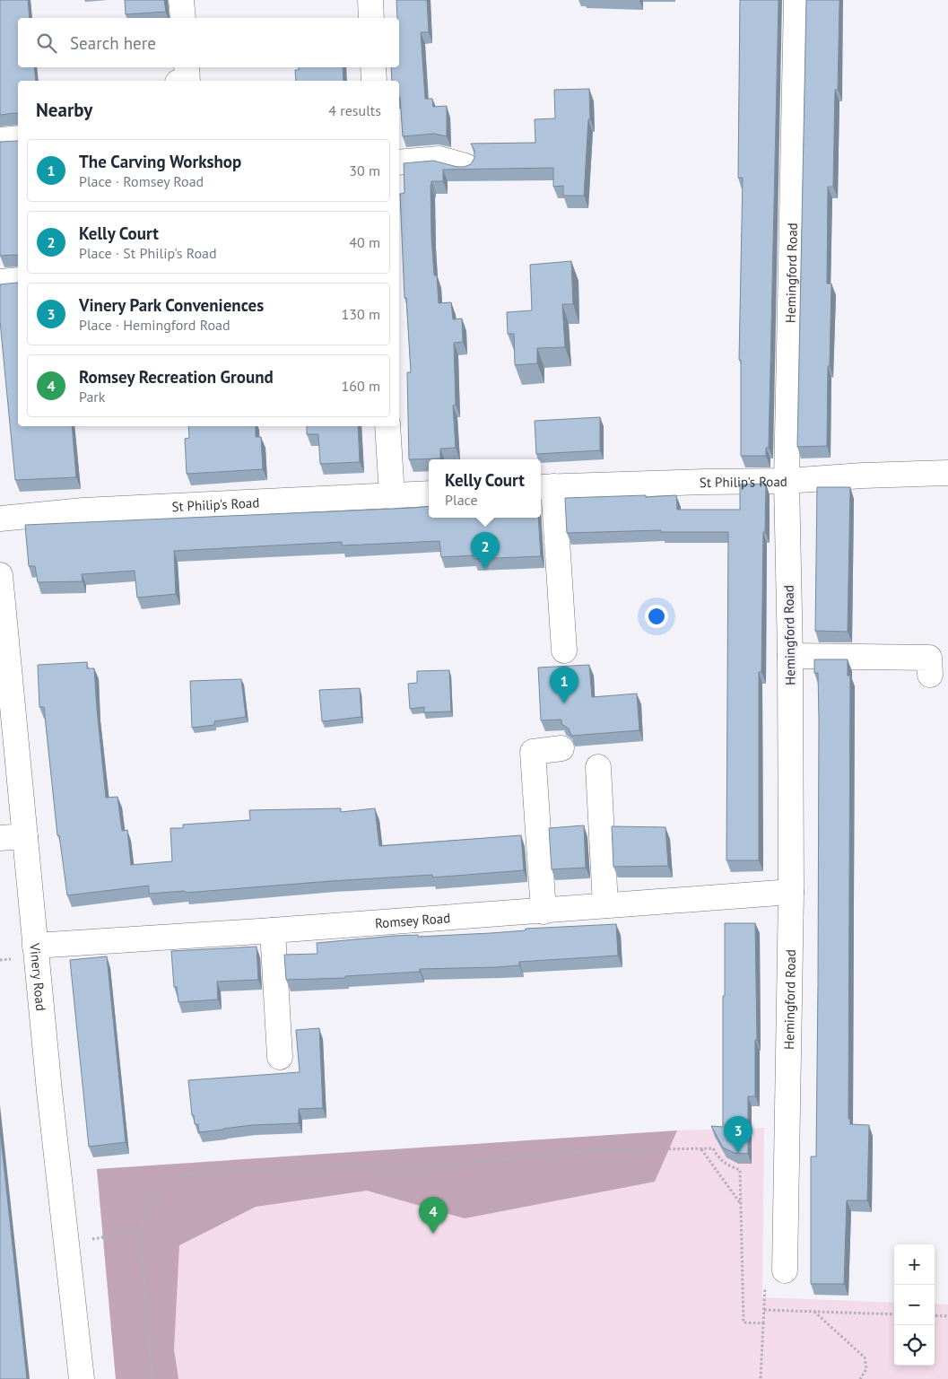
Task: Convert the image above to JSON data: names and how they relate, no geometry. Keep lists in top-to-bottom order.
{
  "streets": {
    "street": [
      "Hemingford Road",
      "St Philip's Road",
      "Romsey Road",
      "Vinery Road"
    ]
  },
  "crossings": [
    ["Hemingford Road", "St Philip's Road"],
    ["Hemingford Road", "Romsey Road"],
    ["Romsey Road", "Vinery Road"]
  ],
  "page": {
    "search": "Search here",
    "heading": ["Nearby", "4 results"],
    "list": [
      {
        "mark": "1",
        "name": "The Carving Workshop",
        "note": "Place · Romsey Road",
        "value": "30 m"
      },
      {
        "mark": "2",
        "name": "Kelly Court",
        "note": "Place · St Philip's Road",
        "value": "40 m"
      },
      {
        "mark": "3",
        "name": "Vinery Park Conveniences",
        "note": "Place · Hemingford Road",
        "value": "130 m"
      },
      {
        "mark": "4",
        "name": "Romsey Recreation Ground",
        "note": "Park",
        "value": "160 m"
      }
    ],
    "popup": ["Kelly Court", "Place"],
    "pins": [
      "2",
      "1",
      "3",
      "4"
    ],
    "map_buttons": ["+", "−"]
  }
}
